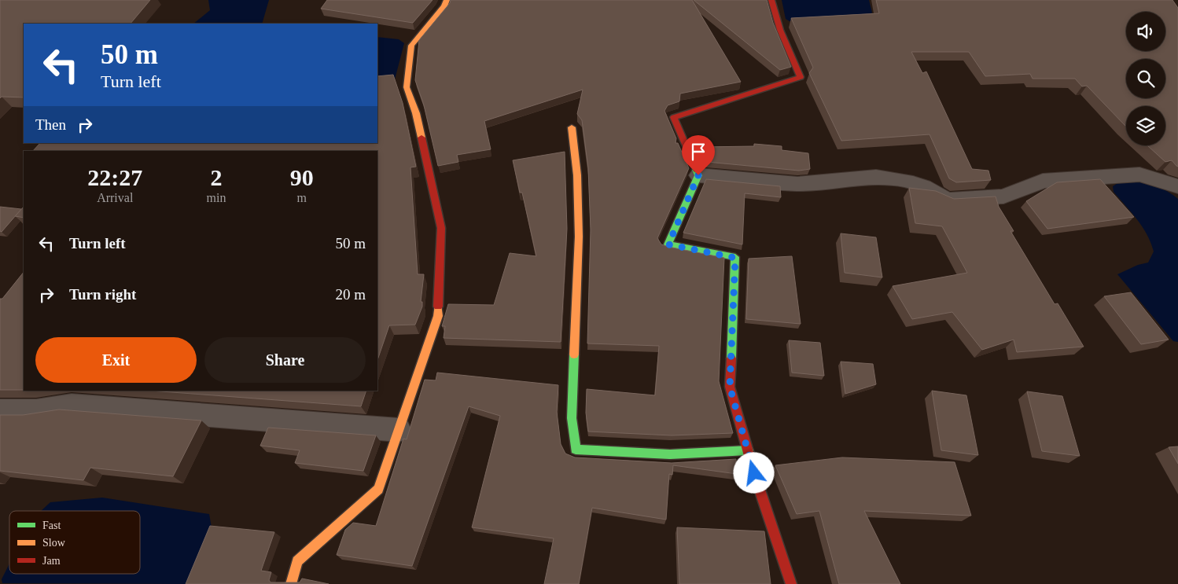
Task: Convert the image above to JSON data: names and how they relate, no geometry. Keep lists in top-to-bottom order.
{
  "legend": ["Fast", "Slow", "Jam"],
  "page": {
    "turn": ["50 m", "Turn left"],
    "then": "Then",
    "eta": [
      "22:27",
      "Arrival",
      "2",
      "min",
      "90",
      "m"
    ],
    "list": [
      {
        "name": "Turn left",
        "value": "50 m"
      },
      {
        "name": "Turn right",
        "value": "20 m"
      }
    ],
    "buttons": ["Exit", "Share"]
  }
}
